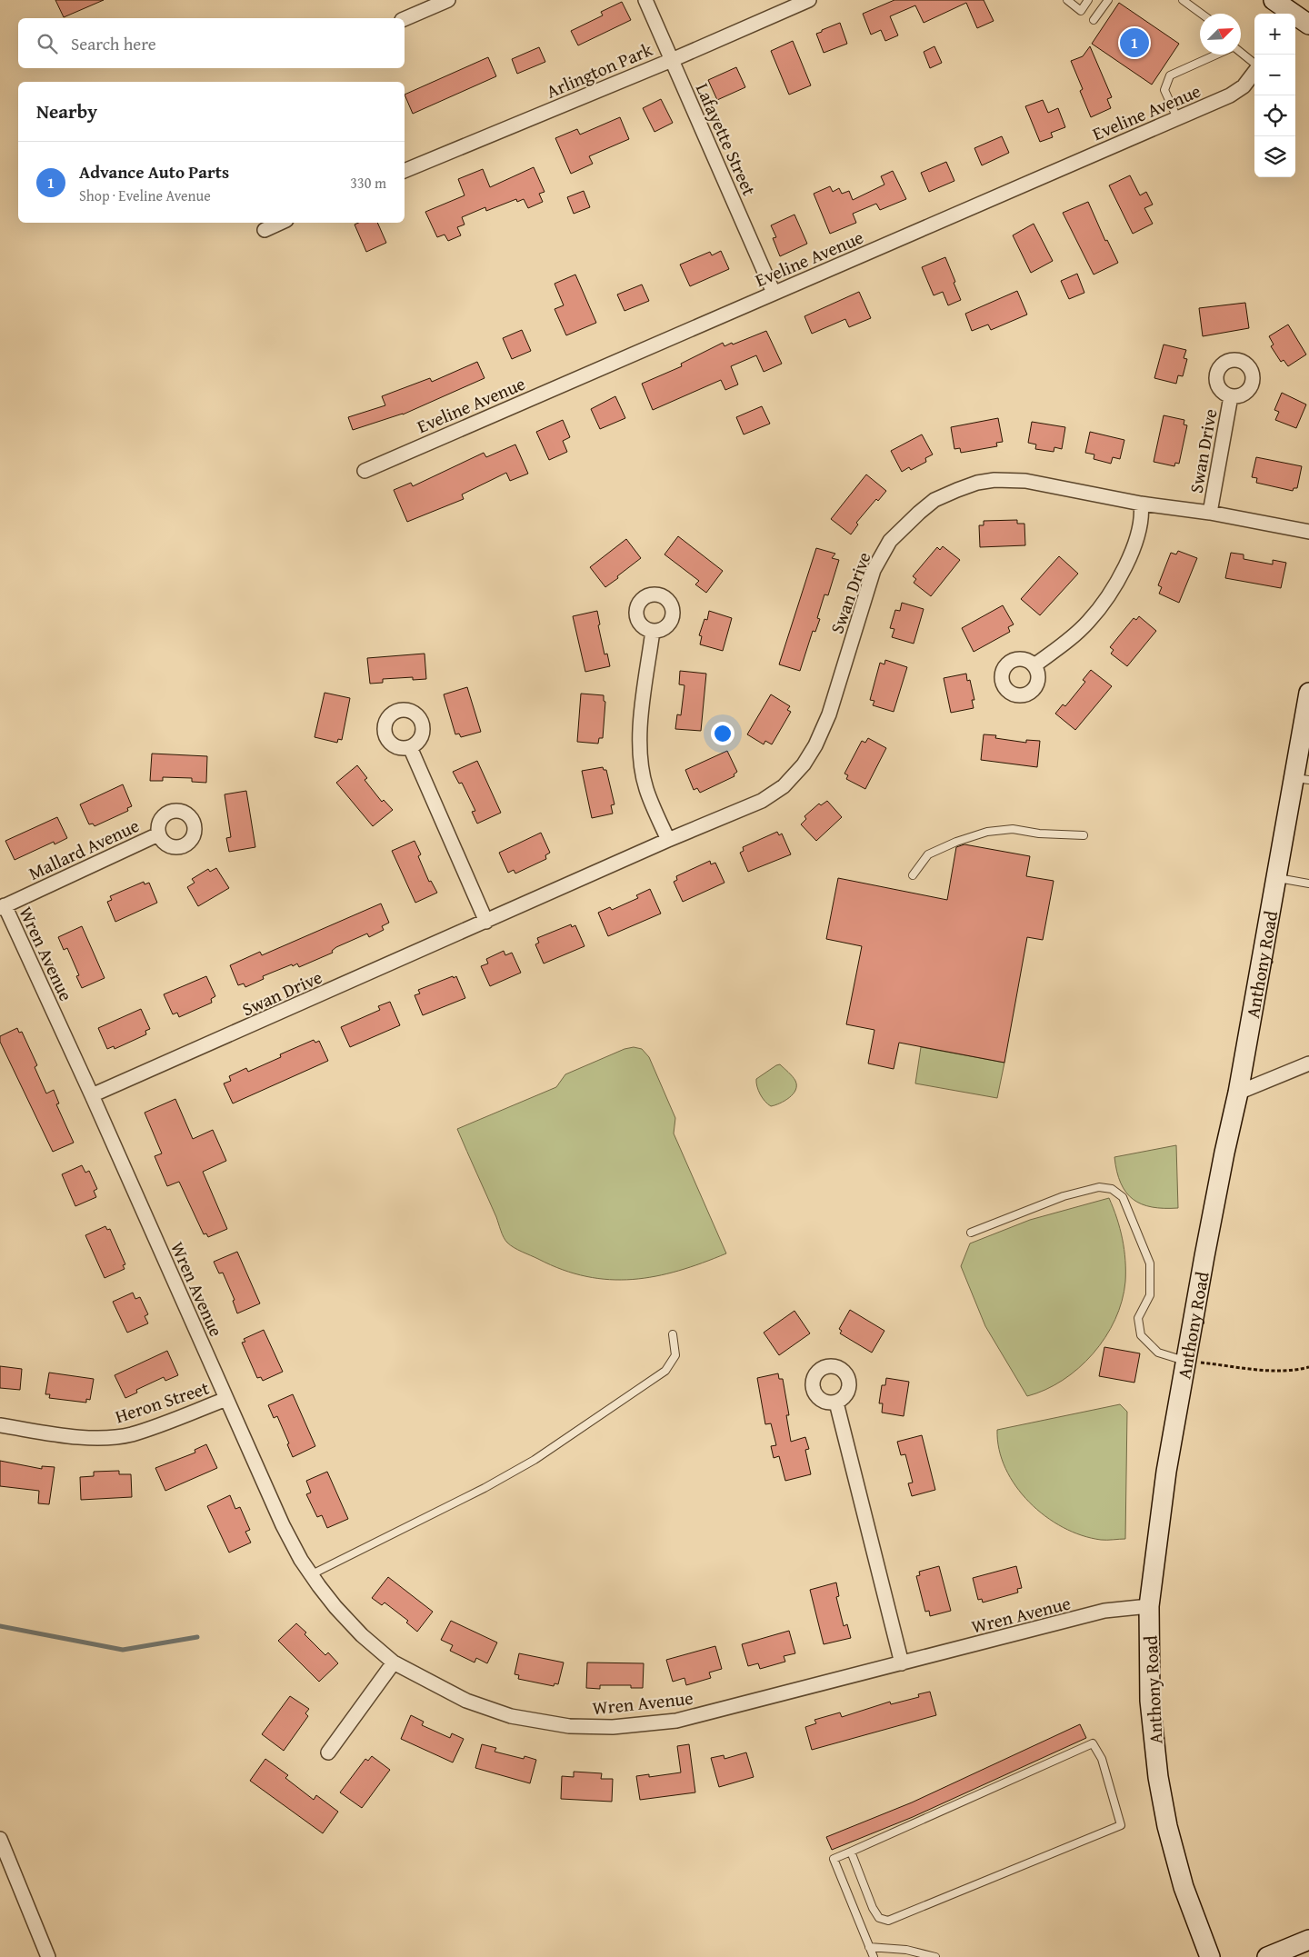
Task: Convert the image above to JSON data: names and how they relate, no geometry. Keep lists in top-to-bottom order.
{
  "streets": {
    "street": [
      "Arlington Park",
      "Eveline Avenue",
      "Lafayette Street",
      "Swan Drive",
      "Mallard Avenue",
      "Wren Avenue",
      "Anthony Road",
      "Heron Street"
    ]
  },
  "crossings": [
    ["Arlington Park", "Lafayette Street"],
    ["Eveline Avenue", "Lafayette Street"],
    ["Swan Drive", "Wren Avenue"],
    ["Mallard Avenue", "Wren Avenue"],
    ["Wren Avenue", "Anthony Road"],
    ["Wren Avenue", "Heron Street"]
  ],
  "north": "top right",
  "page": {
    "map_buttons": ["+", "−"],
    "search": "Search here",
    "pins": "1",
    "heading": "Nearby",
    "list": [
      {
        "mark": "1",
        "name": "Advance Auto Parts",
        "note": "Shop · Eveline Avenue",
        "value": "330 m"
      }
    ]
  }
}
